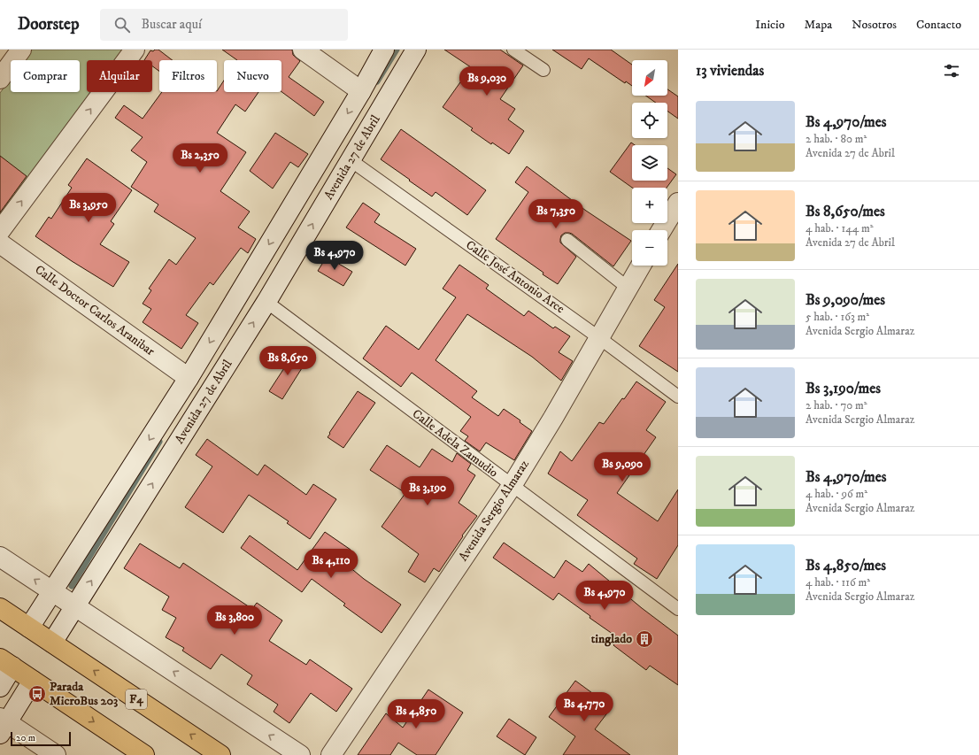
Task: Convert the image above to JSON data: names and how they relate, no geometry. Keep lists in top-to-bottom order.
{
  "streets": {
    "highway": ["F4"],
    "street": ["Avenida 27 de Abril", "Calle Doctor Carlos Aranibar", "Avenida Sergio Almaraz"],
    "lane": ["Calle José Antonio Arce", "Calle Adela Zamudio"]
  },
  "crossings": [
    ["Avenida 27 de Abril", "Calle José Antonio Arce"],
    ["Avenida 27 de Abril", "Calle Doctor Carlos Aranibar"],
    ["Avenida 27 de Abril", "Calle Adela Zamudio"],
    ["Avenida 27 de Abril", "F4"],
    ["Calle José Antonio Arce", "Avenida Sergio Almaraz"],
    ["Calle Adela Zamudio", "Avenida Sergio Almaraz"]
  ],
  "places": {
    "building": ["tinglado"],
    "bus stop": ["Parada MicroBus 203"]
  },
  "scale_bar": "20 m",
  "north": "bottom left",
  "page": {
    "header": "Doorstep",
    "search": "Buscar aquí",
    "nav": [
      "Inicio",
      "Mapa",
      "Nosotros",
      "Contacto"
    ],
    "heading": "13 viviendas",
    "map_buttons": ["+", "−"],
    "chip": [
      "Comprar",
      "Alquilar",
      "Filtros",
      "Nuevo"
    ],
    "price": [
      "Bs 9,030",
      "Bs 2,350",
      "Bs 3,950",
      "Bs 7,350",
      "Bs 4,970",
      "Bs 8,650",
      "Bs 9,090",
      "Bs 3,190",
      "Bs 4,110",
      "Bs 4,970",
      "Bs 3,800",
      "Bs 4,770",
      "Bs 4,850"
    ],
    "list": [
      {
        "name": "Bs 4,970/mes",
        "note": "2 hab. · 80 m² · Avenida 27 de Abril"
      },
      {
        "name": "Bs 8,650/mes",
        "note": "4 hab. · 144 m² · Avenida 27 de Abril"
      },
      {
        "name": "Bs 9,090/mes",
        "note": "5 hab. · 163 m² · Avenida Sergio Almaraz"
      },
      {
        "name": "Bs 3,190/mes",
        "note": "2 hab. · 70 m² · Avenida Sergio Almaraz"
      },
      {
        "name": "Bs 4,970/mes",
        "note": "4 hab. · 96 m² · Avenida Sergio Almaraz"
      },
      {
        "name": "Bs 4,850/mes",
        "note": "4 hab. · 116 m² · Avenida Sergio Almaraz"
      }
    ],
    "scale": "20 m"
  }
}
